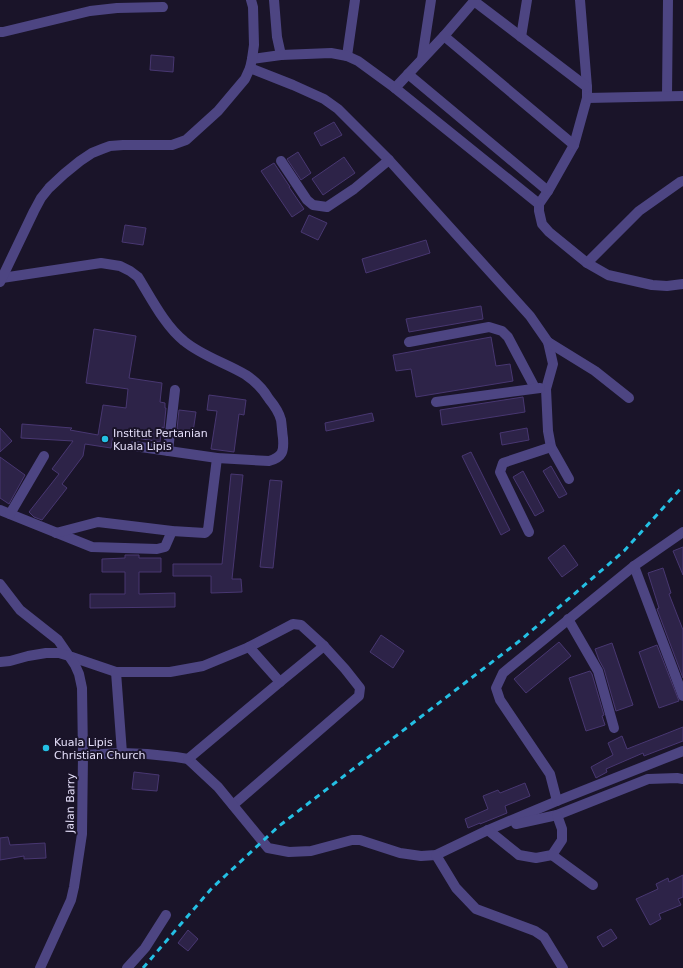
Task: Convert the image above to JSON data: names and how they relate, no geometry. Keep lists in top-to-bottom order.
{
  "streets": {
    "street": ["Jalan Barry"]
  },
  "places": ["Institut Pertanian Kuala Lipis", "Kuala Lipis Christian Church"]
}
